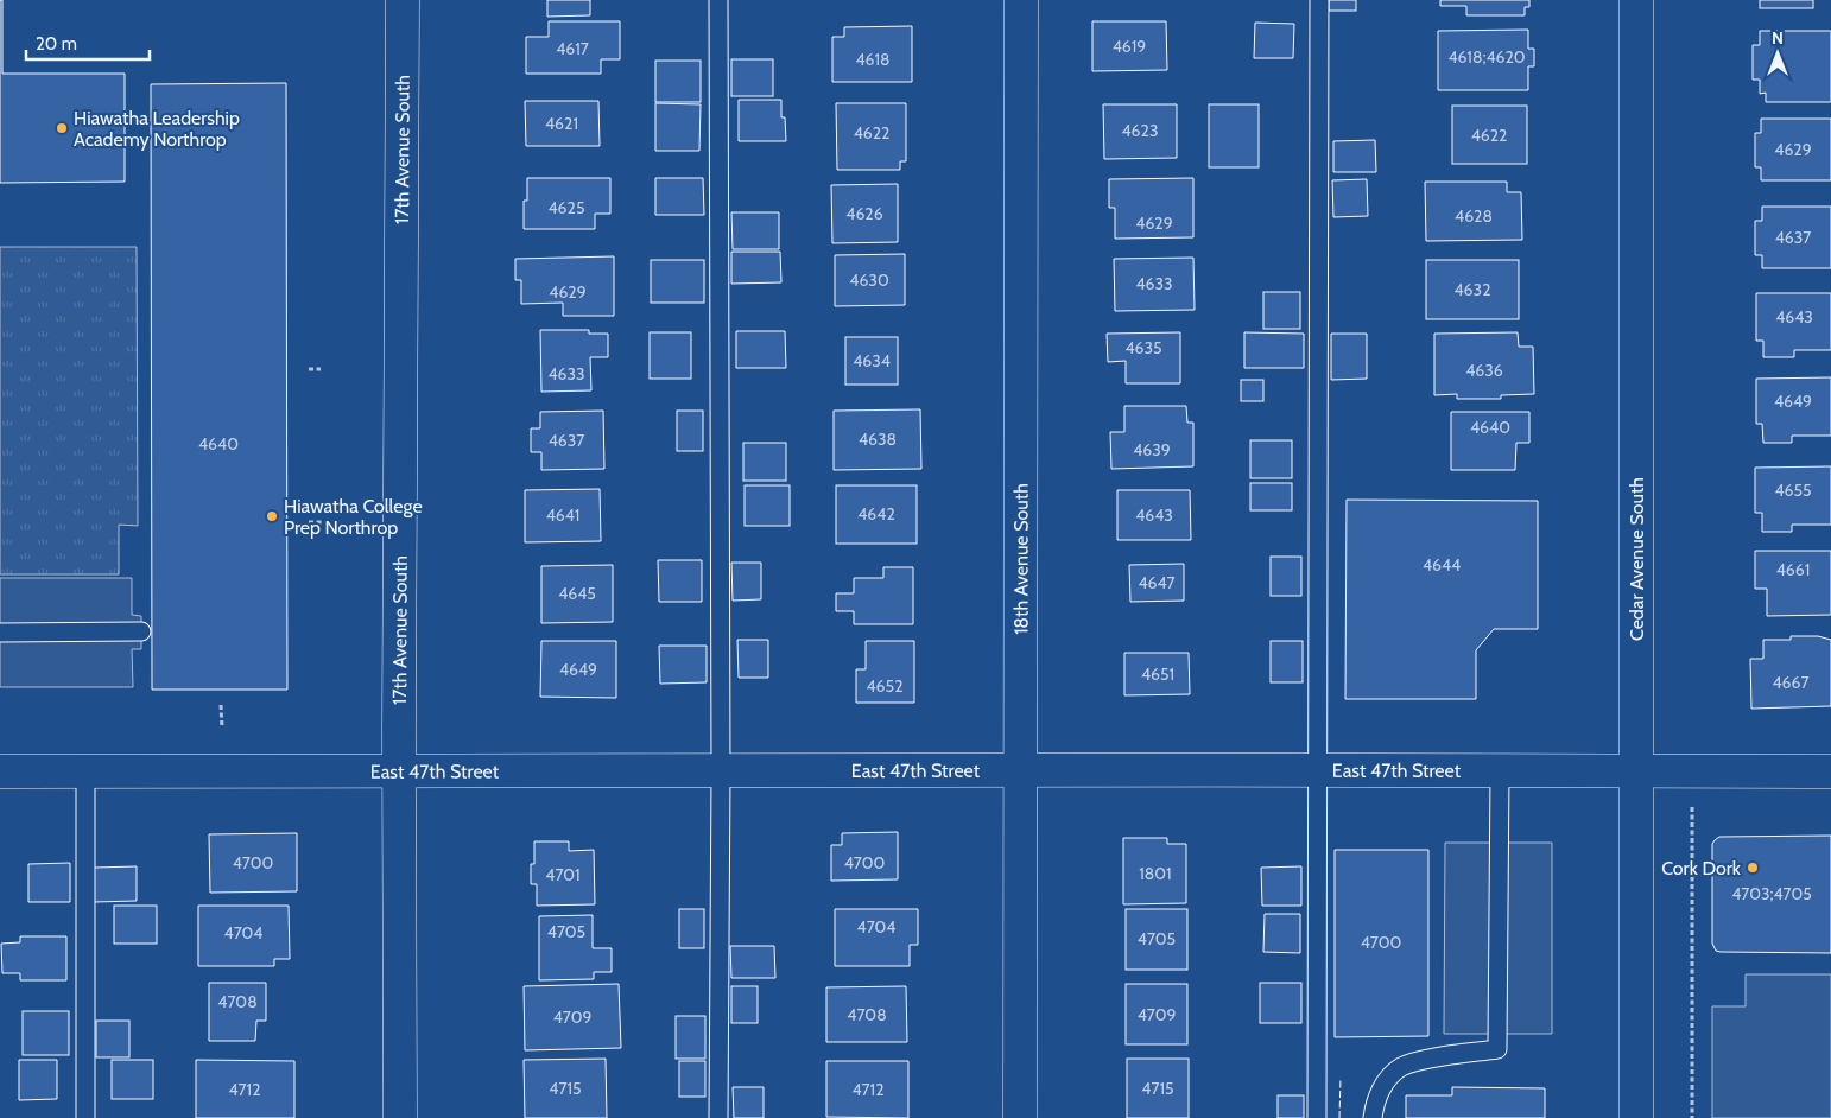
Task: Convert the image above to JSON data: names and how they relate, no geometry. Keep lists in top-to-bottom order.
{
  "streets": {
    "street": [
      "17th Avenue South",
      "18th Avenue South",
      "Cedar Avenue South",
      "East 47th Street"
    ]
  },
  "crossings": [
    ["17th Avenue South", "East 47th Street"],
    ["18th Avenue South", "East 47th Street"],
    ["Cedar Avenue South", "East 47th Street"]
  ],
  "places": ["Hiawatha Leadership Academy Northrop", "Hiawatha College Prep Northrop", "Cork Dork"],
  "house_numbers": [
    "4619",
    "4617",
    "4618;4620",
    "4618",
    "4621",
    "4623",
    "4622",
    "4622",
    "4629",
    "4625",
    "4626",
    "4628",
    "4629",
    "4637",
    "4630",
    "4633",
    "4632",
    "4629",
    "4643",
    "4635",
    "4634",
    "4636",
    "4633",
    "4649",
    "4640",
    "4638",
    "4637",
    "4640",
    "4639",
    "4655",
    "4642",
    "4641",
    "4643",
    "4644",
    "4661",
    "4647",
    "4645",
    "4649",
    "4651",
    "4667",
    "4652",
    "4700",
    "4700",
    "1801",
    "4701",
    "4703;4705",
    "4704",
    "4705",
    "4704",
    "4705",
    "4700",
    "4708",
    "4708",
    "4709",
    "4709",
    "4715",
    "4715",
    "4712",
    "4712"
  ],
  "scale_bar": "20 m",
  "north": "top"
}
